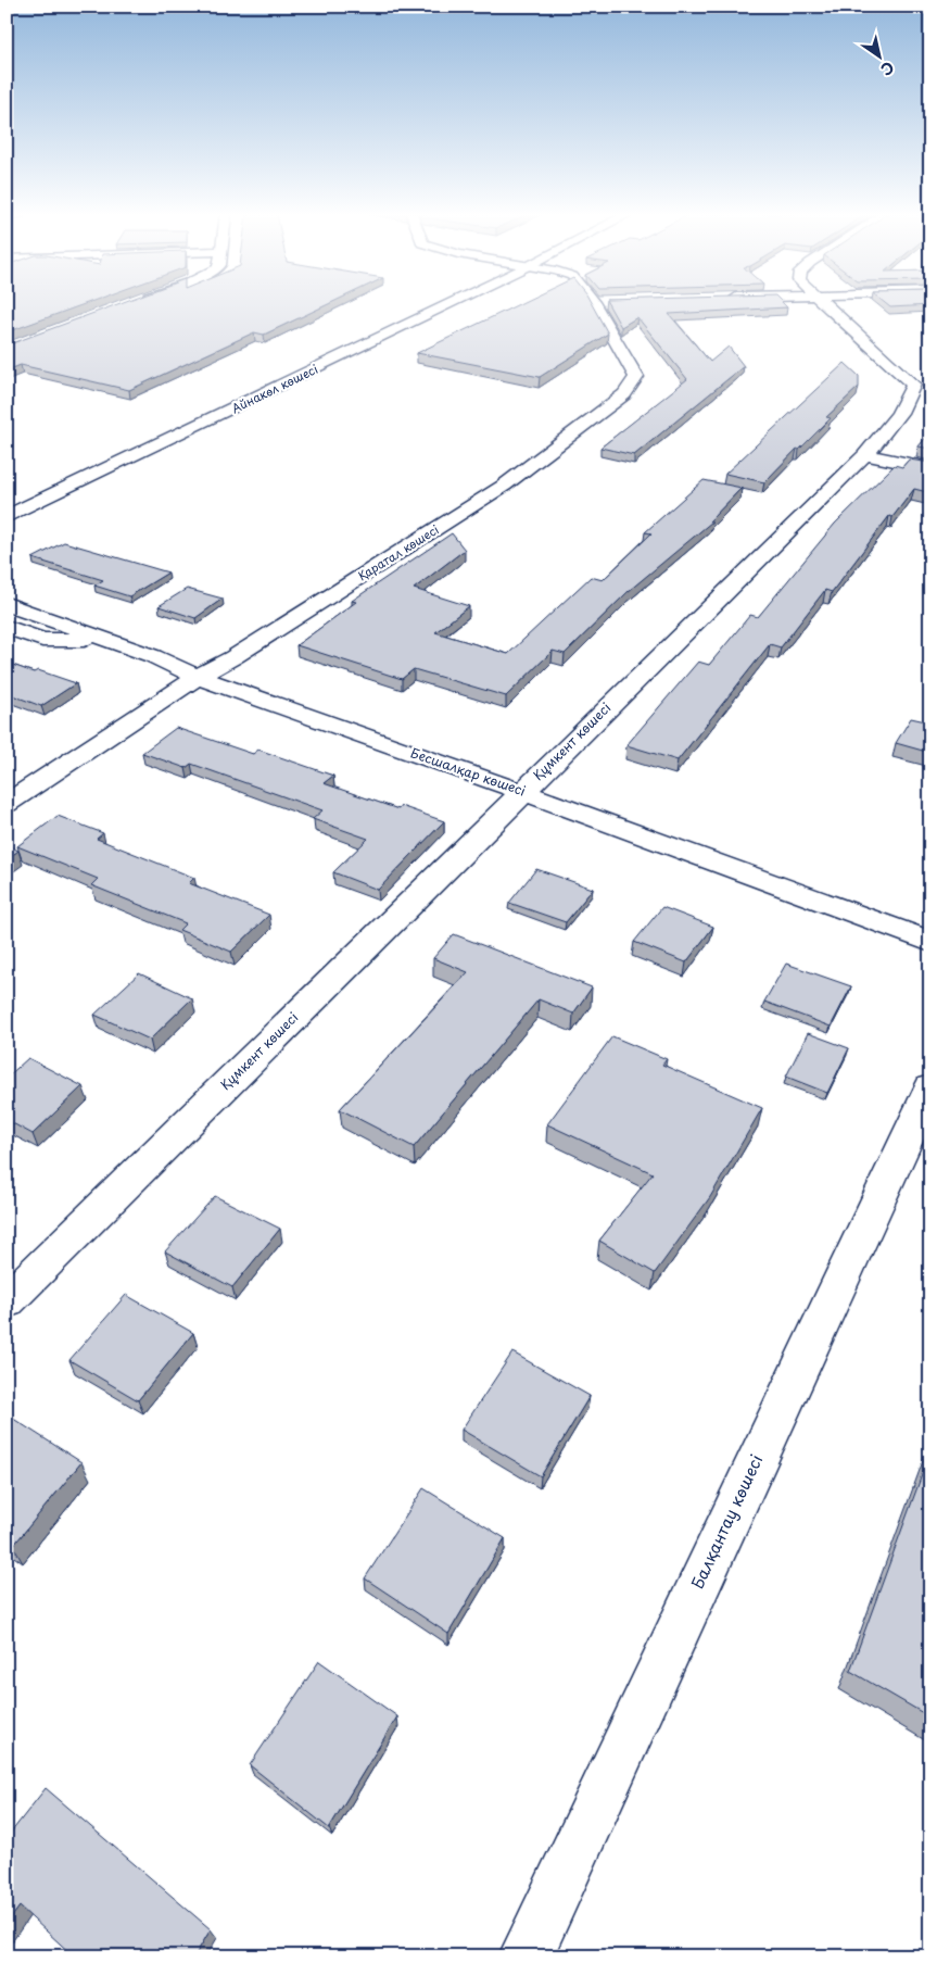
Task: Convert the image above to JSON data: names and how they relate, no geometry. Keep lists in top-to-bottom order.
{
  "streets": {
    "street": [
      "Айнакөл көшесі",
      "Қаратал көшесі",
      "Құмкент көшесі",
      "Бесшалқар көшесі",
      "Балқантау көшесі"
    ]
  },
  "crossings": [
    ["Қаратал көшесі", "Бесшалқар көшесі"],
    ["Құмкент көшесі", "Бесшалқар көшесі"]
  ],
  "north": "bottom right"
}
